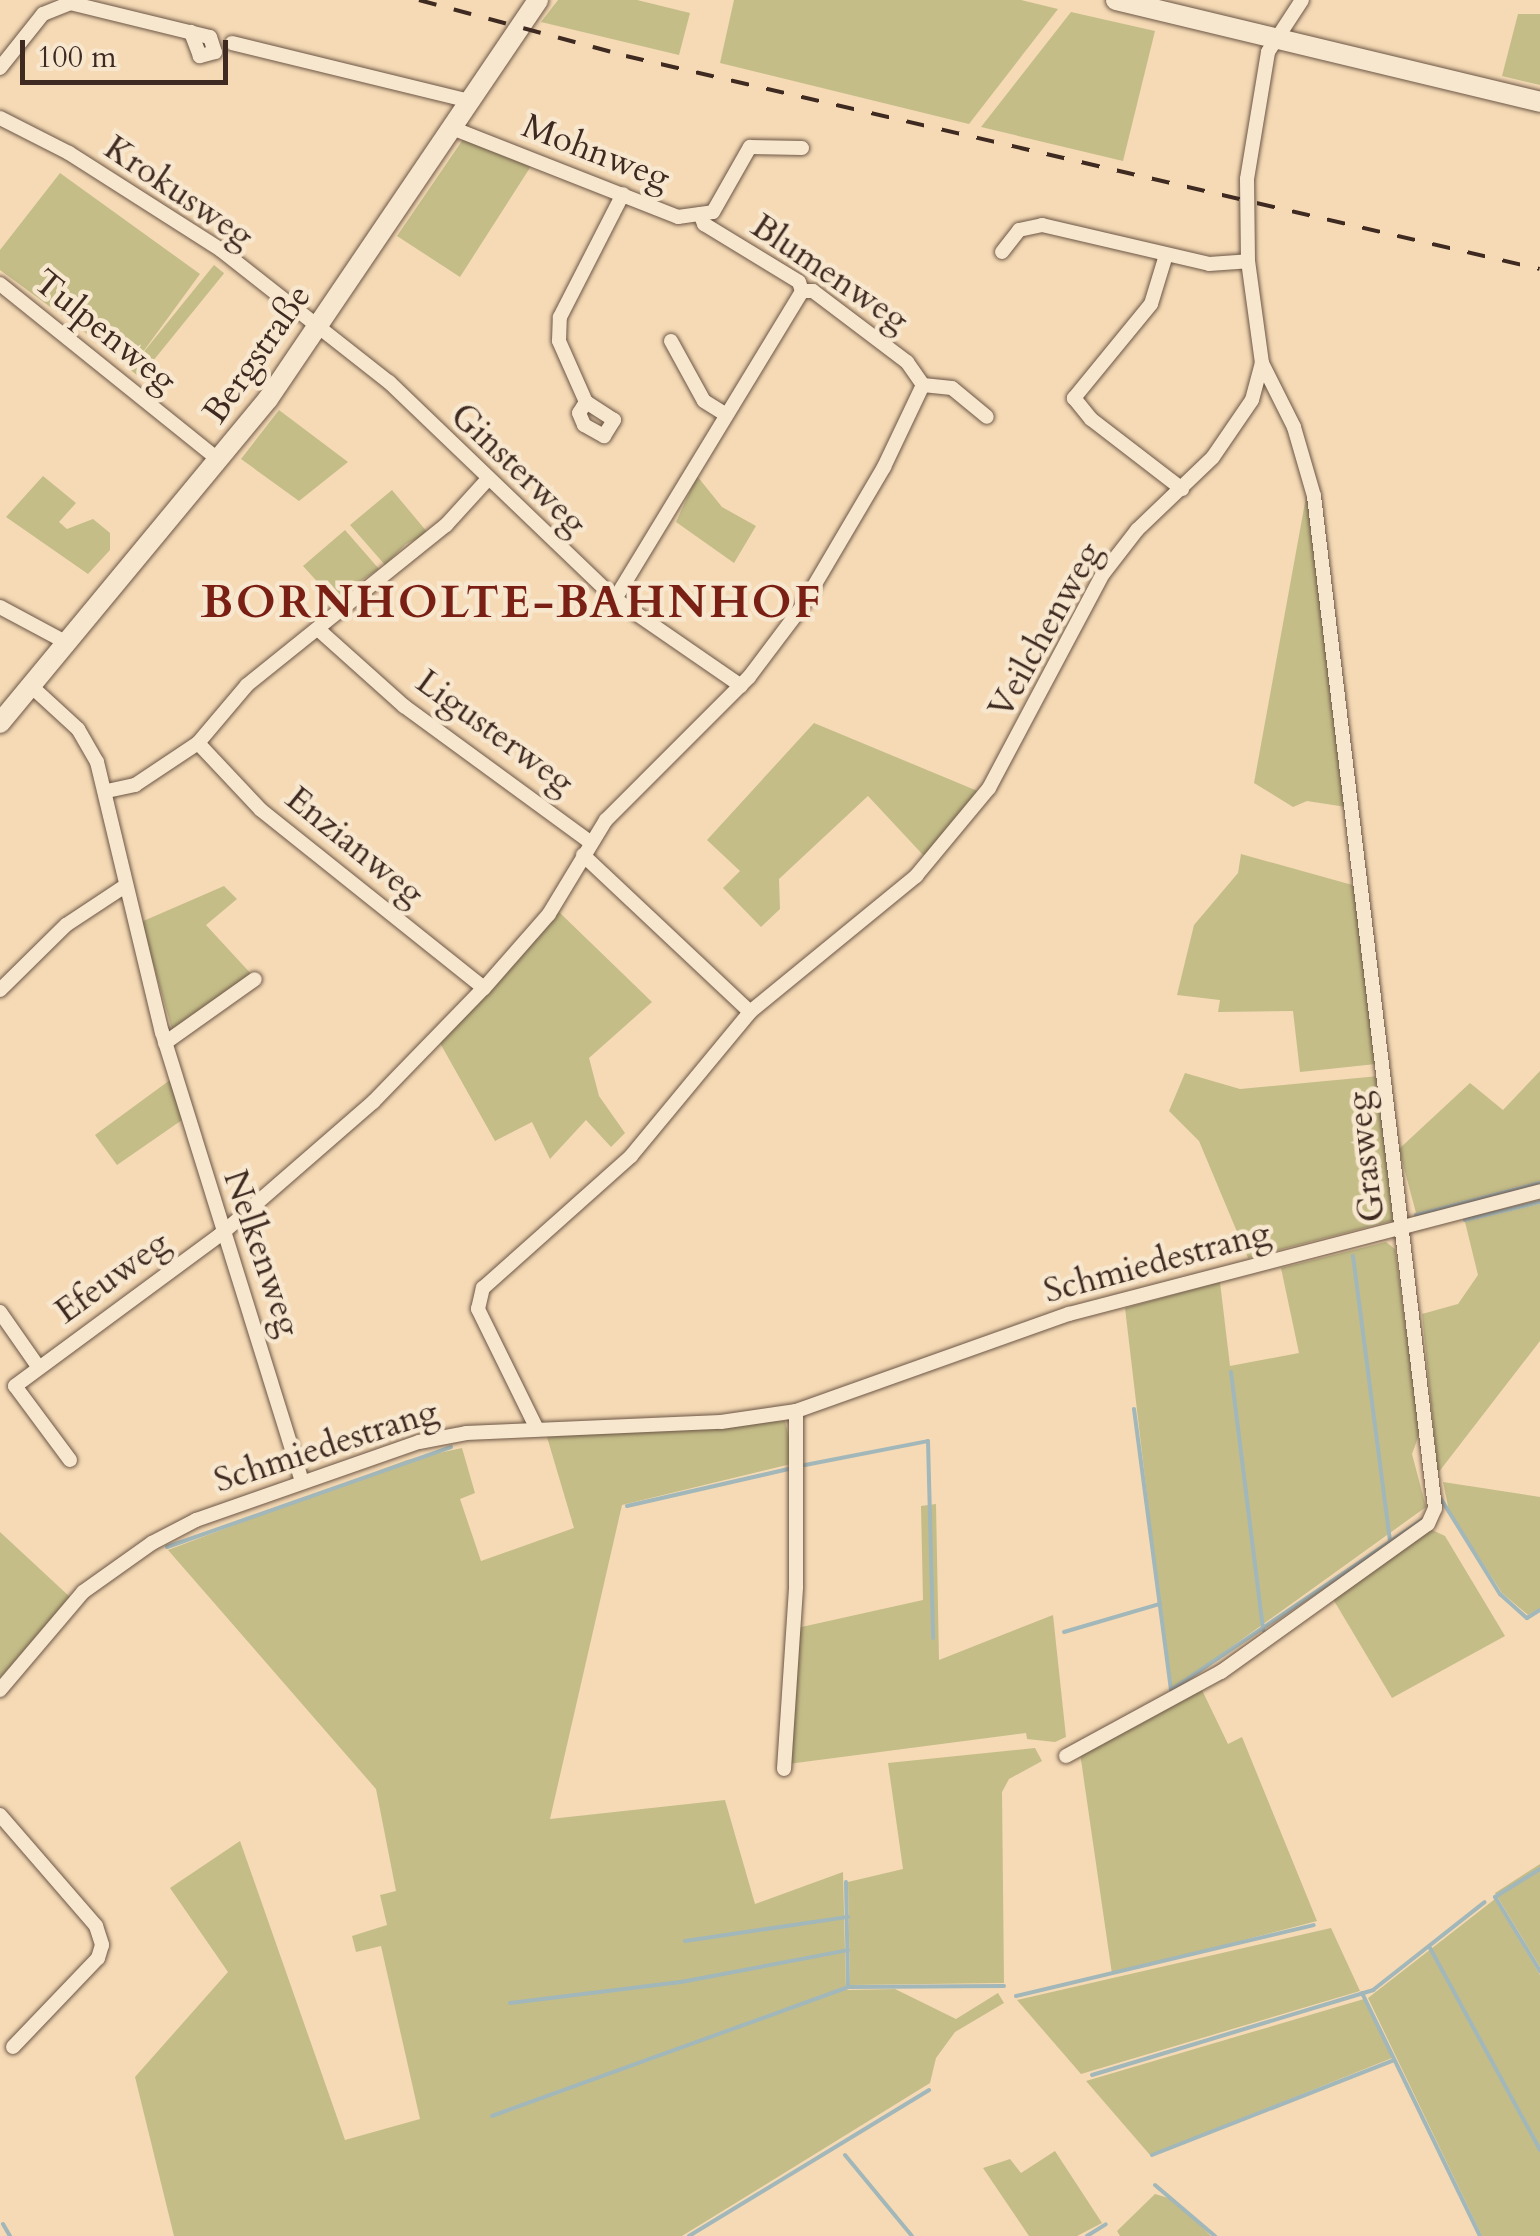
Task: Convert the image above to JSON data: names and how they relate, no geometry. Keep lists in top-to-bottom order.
{
  "streets": {
    "street": [
      "Mohnweg",
      "Krokusweg",
      "Blumenweg",
      "Tulpenweg",
      "Bergstraße",
      "Ginsterweg",
      "Veilchenweg",
      "Ligusterweg",
      "Enzianweg",
      "Grasweg",
      "Nelkenweg",
      "Schmiedestrang",
      "Efeuweg"
    ]
  },
  "crossings": [
    ["Mohnweg", "Blumenweg"],
    ["Mohnweg", "Bergstraße"],
    ["Krokusweg", "Bergstraße"],
    ["Krokusweg", "Ginsterweg"],
    ["Tulpenweg", "Bergstraße"],
    ["Bergstraße", "Ginsterweg"],
    ["Bergstraße", "Nelkenweg"],
    ["Veilchenweg", "Grasweg"],
    ["Veilchenweg", "Schmiedestrang"],
    ["Grasweg", "Schmiedestrang"],
    ["Nelkenweg", "Schmiedestrang"],
    ["Nelkenweg", "Efeuweg"]
  ],
  "districts": ["BORNHOLTE-BAHNHOF"],
  "scale_bar": "100 m"
}
